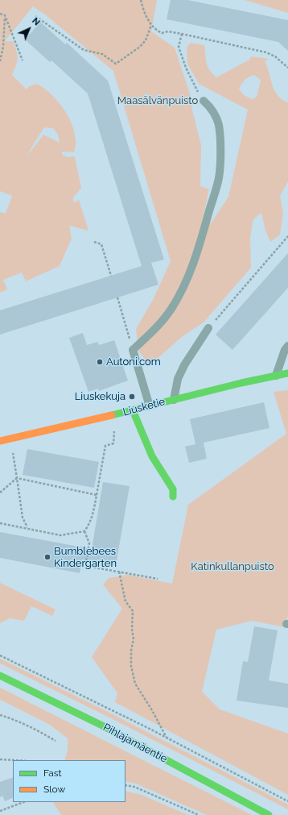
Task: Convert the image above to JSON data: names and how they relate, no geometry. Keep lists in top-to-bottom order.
{
  "streets": {
    "street": ["Liusketie", "Pihlajamäentie"]
  },
  "parks": ["Maasälvänpuisto", "Katinkullanpuisto"],
  "places": ["Autoni.com", "Liuskekuja", "Bumblebees Kindergarten"],
  "legend": ["Fast", "Slow"],
  "north": "top right"
}
